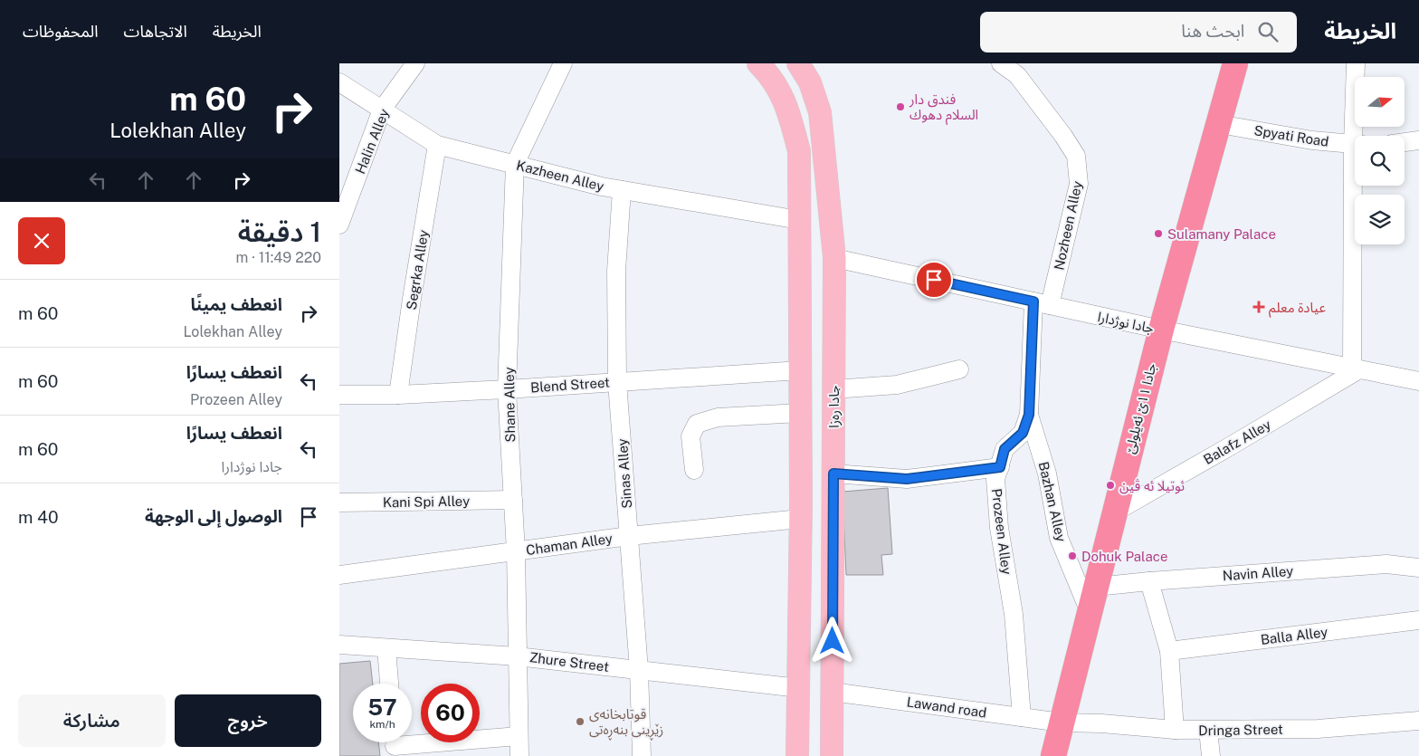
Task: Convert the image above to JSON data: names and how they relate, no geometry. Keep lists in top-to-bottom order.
{
  "streets": {
    "highway": ["جادا ١١ێ ئه‌یلولێ"],
    "main road": ["جادا ره‌زا"],
    "street": [
      "Spyati Road",
      "Halin Alley",
      "Kazheen Alley",
      "Nozheen Alley",
      "Segrka Alley",
      "جادا نوژدارا",
      "Blend Street",
      "Shane Alley",
      "Balafz Alley",
      "Sinas Alley",
      "Kani Spi Alley",
      "Bazhan Alley",
      "Prozeen Alley",
      "Chaman Alley",
      "Navin Alley",
      "Balla Alley",
      "Zhure Street",
      "Lawand road",
      "Dringa Street"
    ]
  },
  "crossings": [
    ["Spyati Road", "جادا ١١ێ ئه‌یلولێ"],
    ["Halin Alley", "Kazheen Alley"],
    ["Kazheen Alley", "Segrka Alley"],
    ["Kazheen Alley", "Shane Alley"],
    ["Kazheen Alley", "Sinas Alley"],
    ["Nozheen Alley", "جادا نوژدارا"],
    ["Nozheen Alley", "Prozeen Alley"],
    ["Segrka Alley", "Blend Street"],
    ["جادا نوژدارا", "جادا ره‌زا"],
    ["جادا نوژدارا", "جادا ١١ێ ئه‌یلولێ"],
    ["جادا نوژدارا", "Balafz Alley"],
    ["جادا نوژدارا", "Prozeen Alley"],
    ["Blend Street", "Shane Alley"],
    ["Blend Street", "Sinas Alley"],
    ["Shane Alley", "Kani Spi Alley"],
    ["Shane Alley", "Chaman Alley"],
    ["Shane Alley", "Zhure Street"],
    ["جادا ره‌زا", "Lawand road"],
    ["جادا ١١ێ ئه‌یلولێ", "Balafz Alley"],
    ["جادا ١١ێ ئه‌یلولێ", "Bazhan Alley"],
    ["جادا ١١ێ ئه‌یلولێ", "Navin Alley"],
    ["جادا ١١ێ ئه‌یلولێ", "Lawand road"],
    ["جادا ١١ێ ئه‌یلولێ", "Dringa Street"],
    ["Sinas Alley", "Chaman Alley"],
    ["Sinas Alley", "Zhure Street"],
    ["Bazhan Alley", "Prozeen Alley"],
    ["Prozeen Alley", "Lawand road"],
    ["Lawand road", "Dringa Street"]
  ],
  "places": {
    "other": [
      "فندق دار السلام دهوك",
      "Sulamany Palace",
      "ئوتيلا ئه ڤين",
      "Dohuk Palace",
      "قوتابخانەی زێڕینی بنەڕەتی"
    ],
    "health": ["عيادة معلم"]
  },
  "north": "right",
  "page": {
    "header": "الخريطة",
    "search": "ابحث هنا",
    "nav": ["الخريطة", "الاتجاهات", "المحفوظات"],
    "turn": ["60 m", "Lolekhan Alley"],
    "heading": ["1 دقيقة", "220 m · 11:49"],
    "list": [
      {
        "name": "انعطف يمينًا",
        "note": "Lolekhan Alley",
        "value": "60 m"
      },
      {
        "name": "انعطف يسارًا",
        "note": "Prozeen Alley",
        "value": "60 m"
      },
      {
        "name": "انعطف يسارًا",
        "note": "جادا نوژدارا",
        "value": "60 m"
      },
      {
        "name": "الوصول إلى الوجهة",
        "value": "40 m"
      }
    ],
    "speed": "57 km/h",
    "limit": "60",
    "buttons": ["خروج", "مشاركة"]
  }
}
